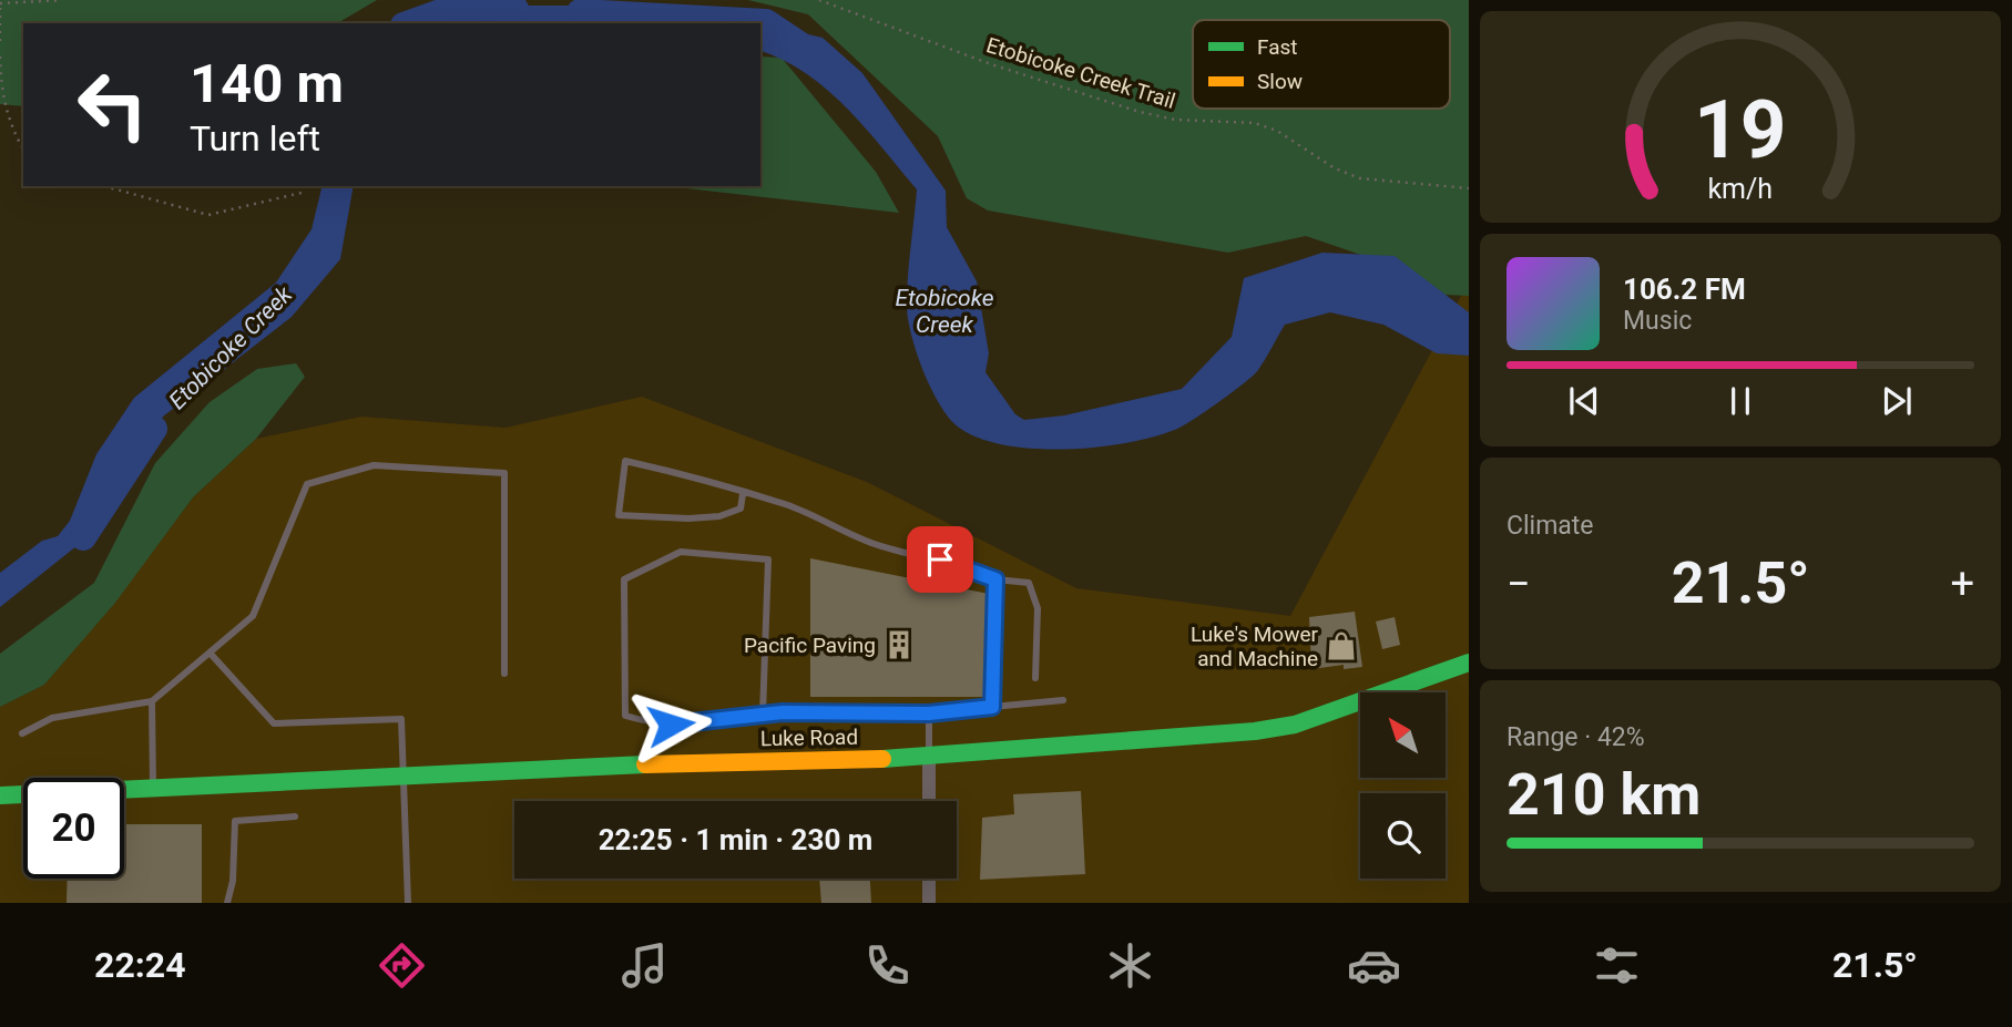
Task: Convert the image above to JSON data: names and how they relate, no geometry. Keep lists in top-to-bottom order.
{
  "streets": {
    "street": ["Luke Road"],
    "path": ["Etobicoke Creek Trail"]
  },
  "water": ["Etobicoke Creek"],
  "places": {
    "building": ["Pacific Paving"],
    "shop": ["Luke's Mower and Machine"]
  },
  "legend": ["Fast", "Slow"],
  "north": "top left",
  "page": {
    "turn": ["140 m", "Turn left"],
    "song": ["106.2 FM", "Music"],
    "tile": [
      "Climate",
      ["Range · 42%", "210 km"]
    ],
    "heat": ["−", "21.5°", "+"],
    "limit": "20",
    "trip": "22:25 · 1 min · 230 m",
    "tabs": ["22:24", "21.5°"],
    "gauge": ["19", "km/h"]
  }
}
